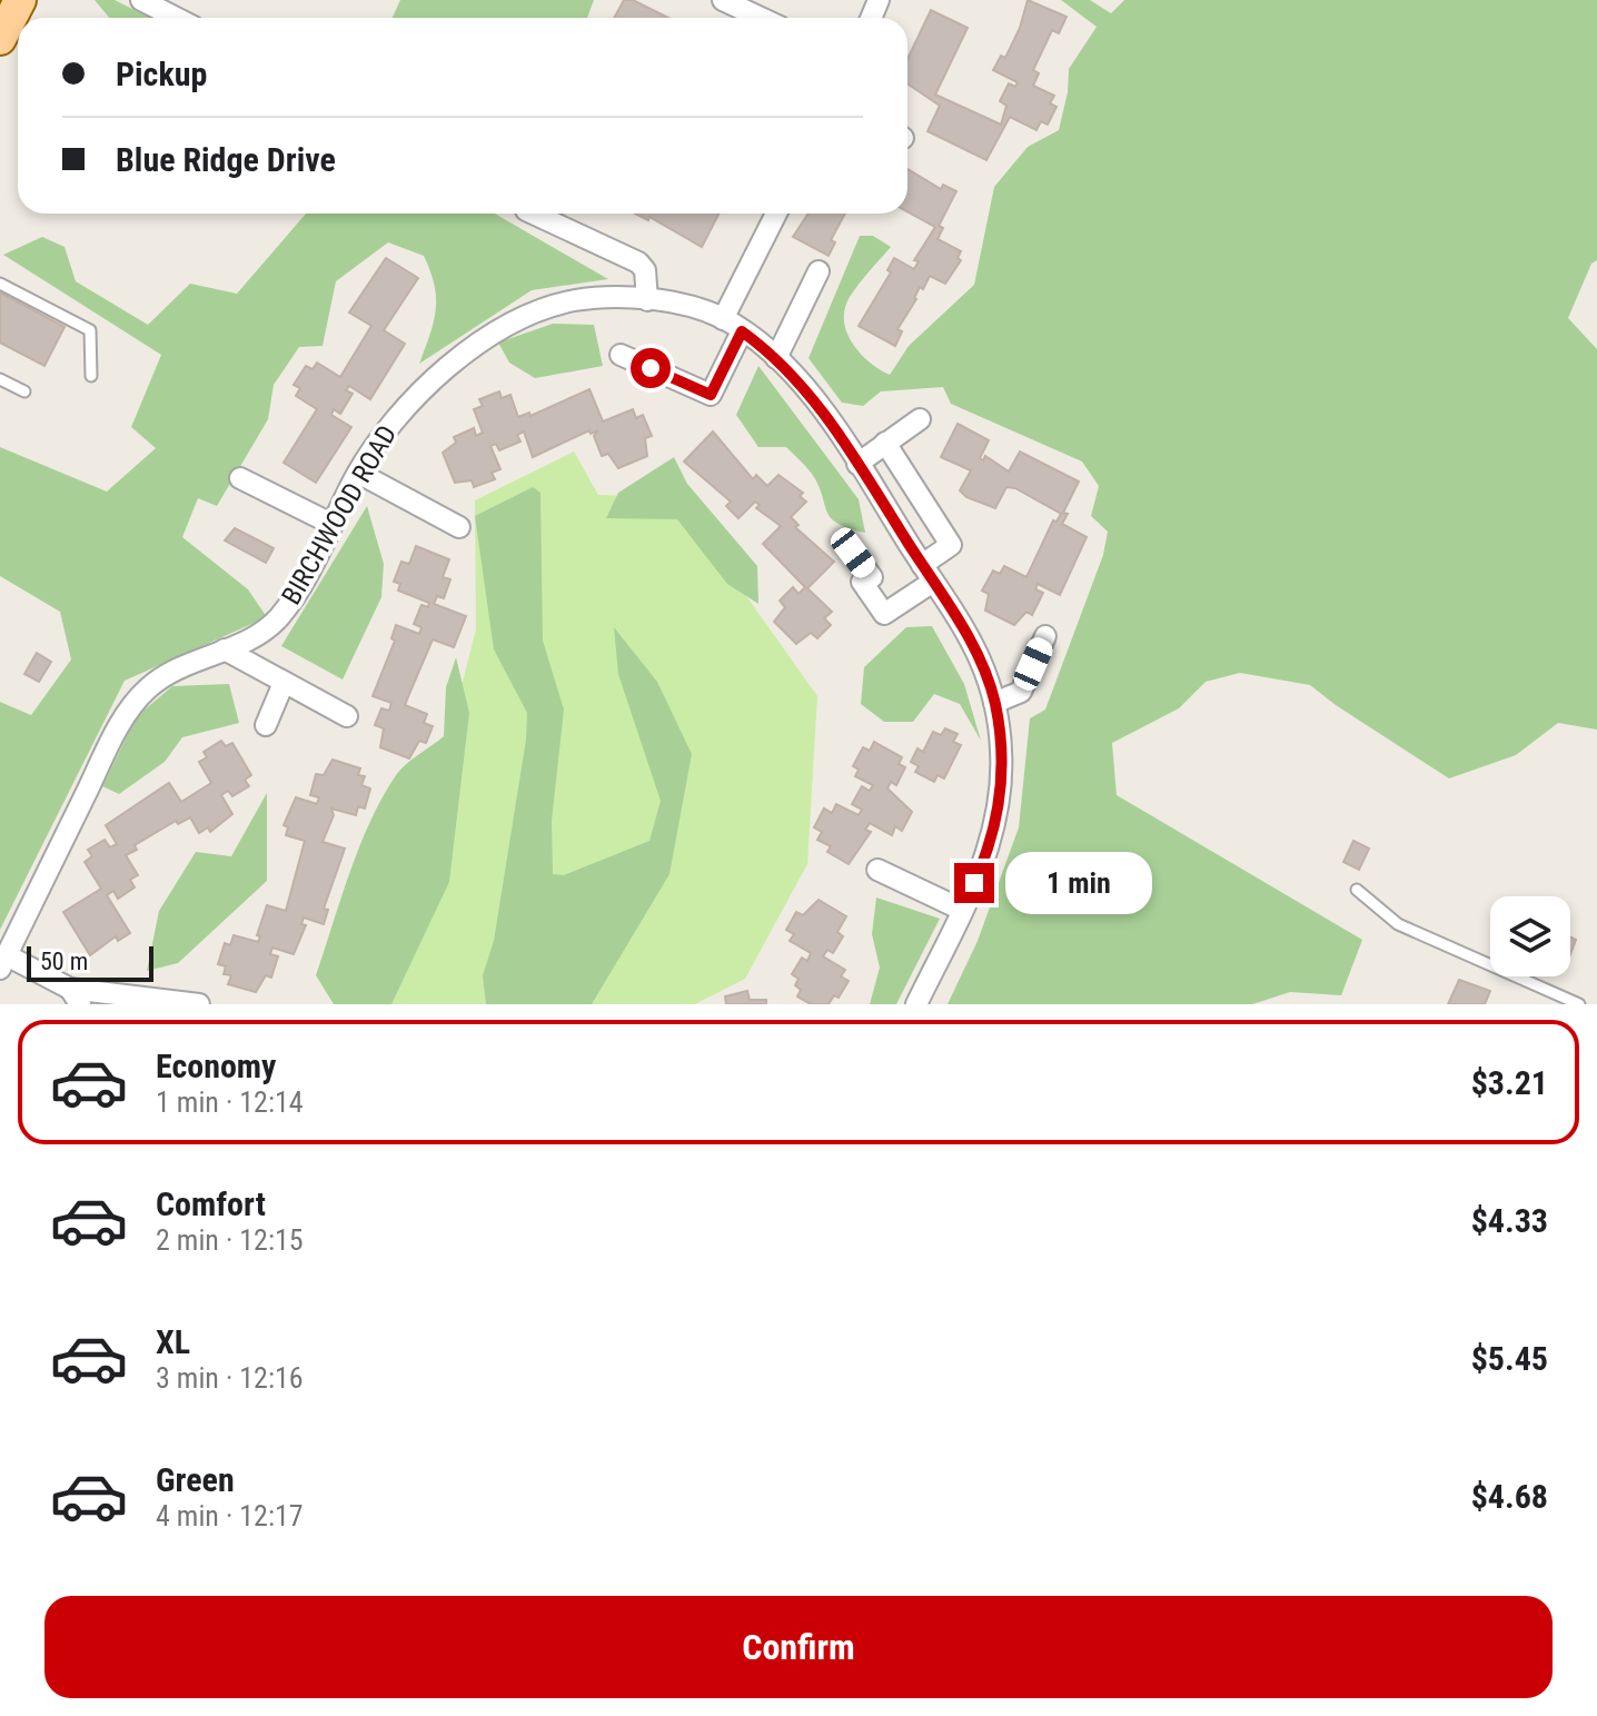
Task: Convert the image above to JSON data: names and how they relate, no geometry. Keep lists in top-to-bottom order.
{
  "streets": {
    "street": ["BIRCHWOOD ROAD"]
  },
  "scale_bar": "50 m",
  "page": {
    "banner": ["Pickup", "Blue Ridge Drive"],
    "bubble": "1 min",
    "scale": "50 m",
    "list": [
      {
        "name": "Economy",
        "note": "1 min · 12:14",
        "value": "$3.21"
      },
      {
        "name": "Comfort",
        "note": "2 min · 12:15",
        "value": "$4.33"
      },
      {
        "name": "XL",
        "note": "3 min · 12:16",
        "value": "$5.45"
      },
      {
        "name": "Green",
        "note": "4 min · 12:17",
        "value": "$4.68"
      }
    ],
    "buttons": "Confirm"
  }
}
